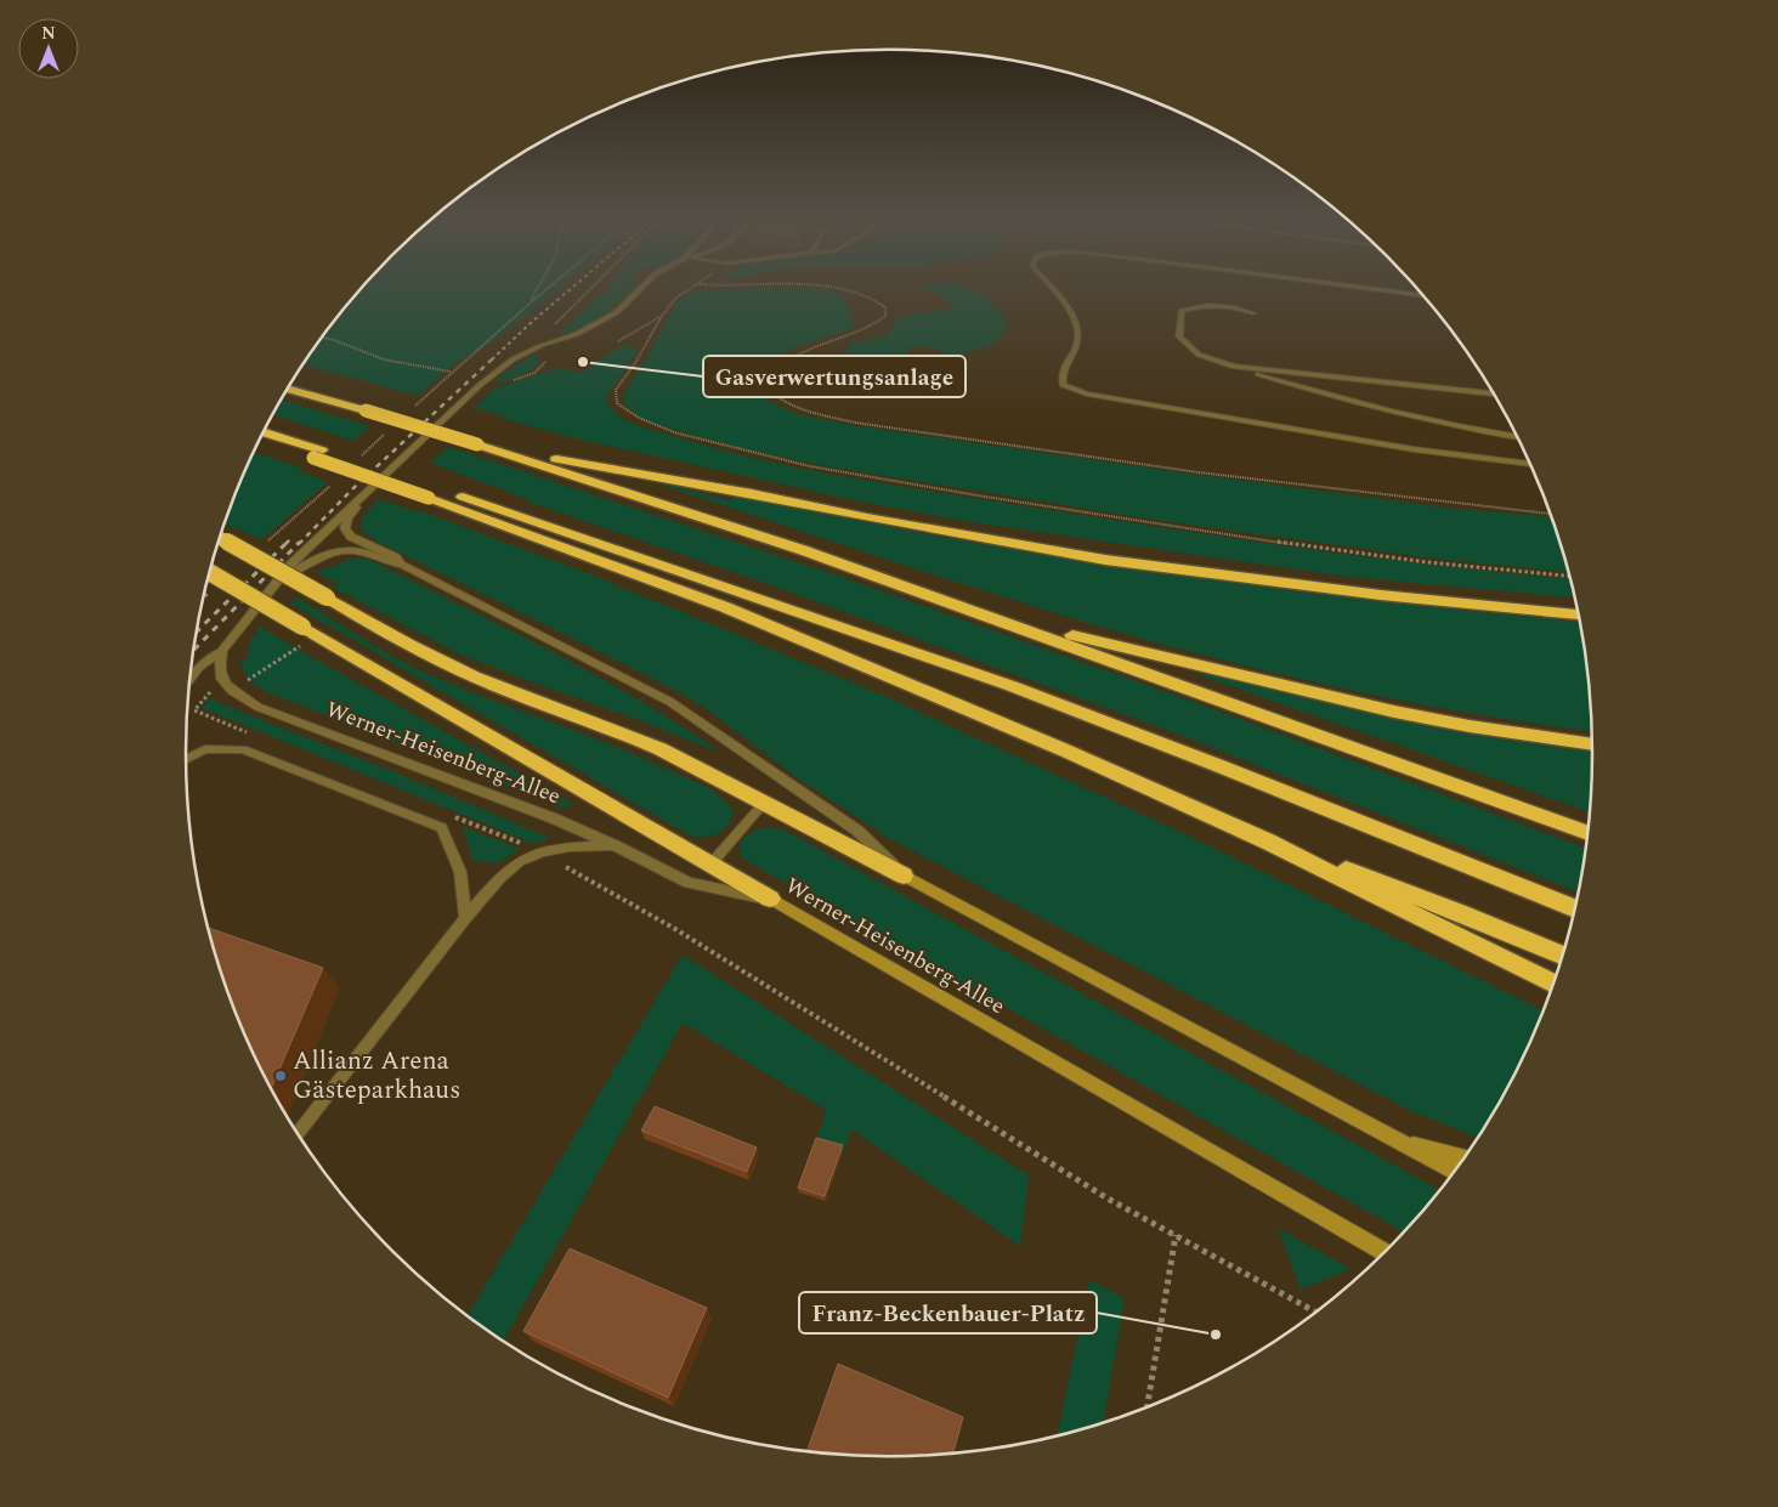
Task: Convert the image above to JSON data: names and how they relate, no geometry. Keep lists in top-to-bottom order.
{
  "streets": {
    "street": ["Werner-Heisenberg-Allee"]
  },
  "places": ["Gasverwertungsanlage", "Allianz Arena Gästeparkhaus", "Franz-Beckenbauer-Platz"],
  "north": "top"
}
